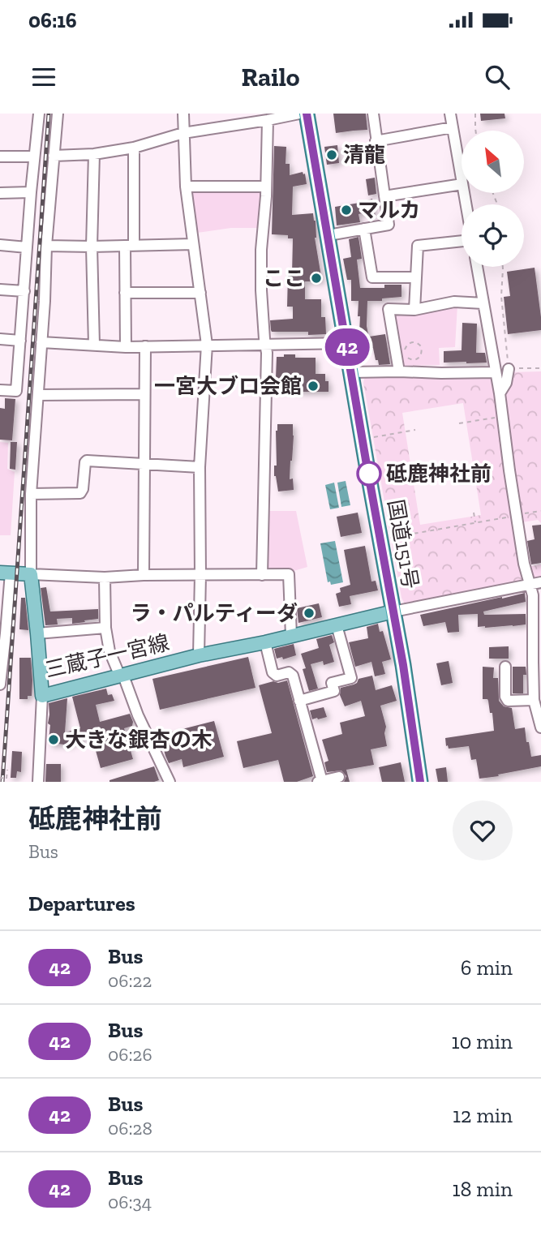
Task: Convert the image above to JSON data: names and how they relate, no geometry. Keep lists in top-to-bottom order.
{
  "streets": {
    "highway": ["国道151号"],
    "main road": ["三蔵子一宮線"]
  },
  "crossings": [
    ["国道151号", "三蔵子一宮線"]
  ],
  "places": [
    "清龍",
    "マルカ",
    "ここ",
    "一宮大ブロ会館",
    "砥鹿神社前",
    "ラ・パルティーダ",
    "大きな銀杏の木"
  ],
  "lines": ["bus line 42"],
  "north": "top left",
  "page": {
    "status": "06:16",
    "header": "Railo",
    "on_map": "42",
    "heading": [
      ["砥鹿神社前", "Bus"],
      "Departures"
    ],
    "list": [
      {
        "mark": "42",
        "name": "Bus",
        "note": "06:22",
        "value": "6 min"
      },
      {
        "mark": "42",
        "name": "Bus",
        "note": "06:26",
        "value": "10 min"
      },
      {
        "mark": "42",
        "name": "Bus",
        "note": "06:28",
        "value": "12 min"
      },
      {
        "mark": "42",
        "name": "Bus",
        "note": "06:34",
        "value": "18 min"
      }
    ]
  }
}
